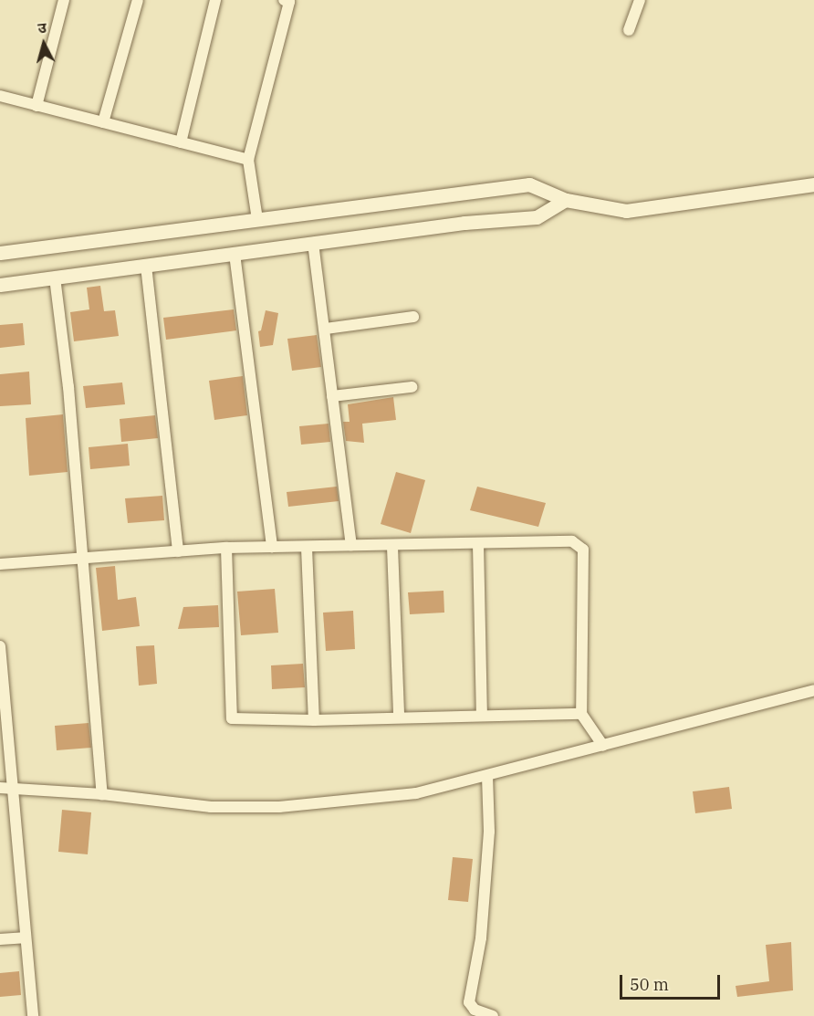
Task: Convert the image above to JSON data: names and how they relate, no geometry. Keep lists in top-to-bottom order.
{
  "scale_bar": "50 m",
  "north": "top"
}
